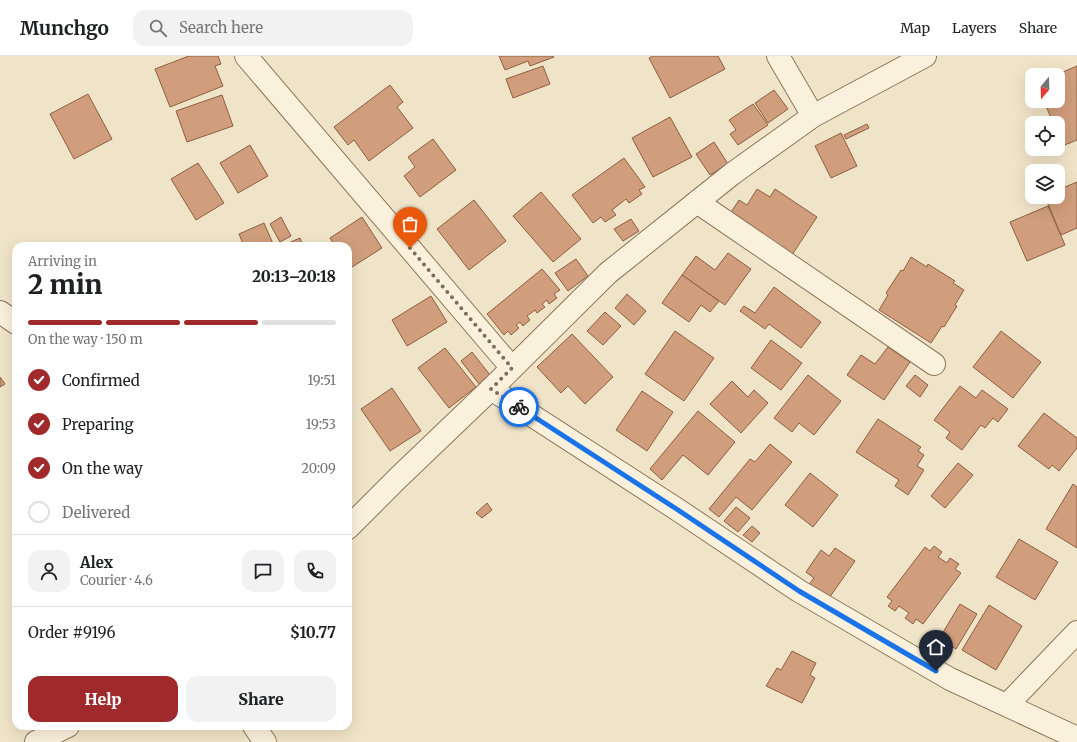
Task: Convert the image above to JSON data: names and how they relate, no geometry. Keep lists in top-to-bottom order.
{
  "north": "bottom",
  "page": {
    "header": "Munchgo",
    "search": "Search here",
    "nav": ["Map", "Layers", "Share"],
    "heading": ["2 min", "Arriving in", "20:13–20:18"],
    "panel": [
      "Alex",
      "Courier · 4.6",
      "Order #9196",
      "$10.77"
    ],
    "bar": "On the way · 150 m",
    "list": [
      ["Confirmed", "19:51"],
      ["Preparing", "19:53"],
      ["On the way", "20:09"],
      "Delivered"
    ],
    "buttons": ["Help", "Share"]
  }
}
